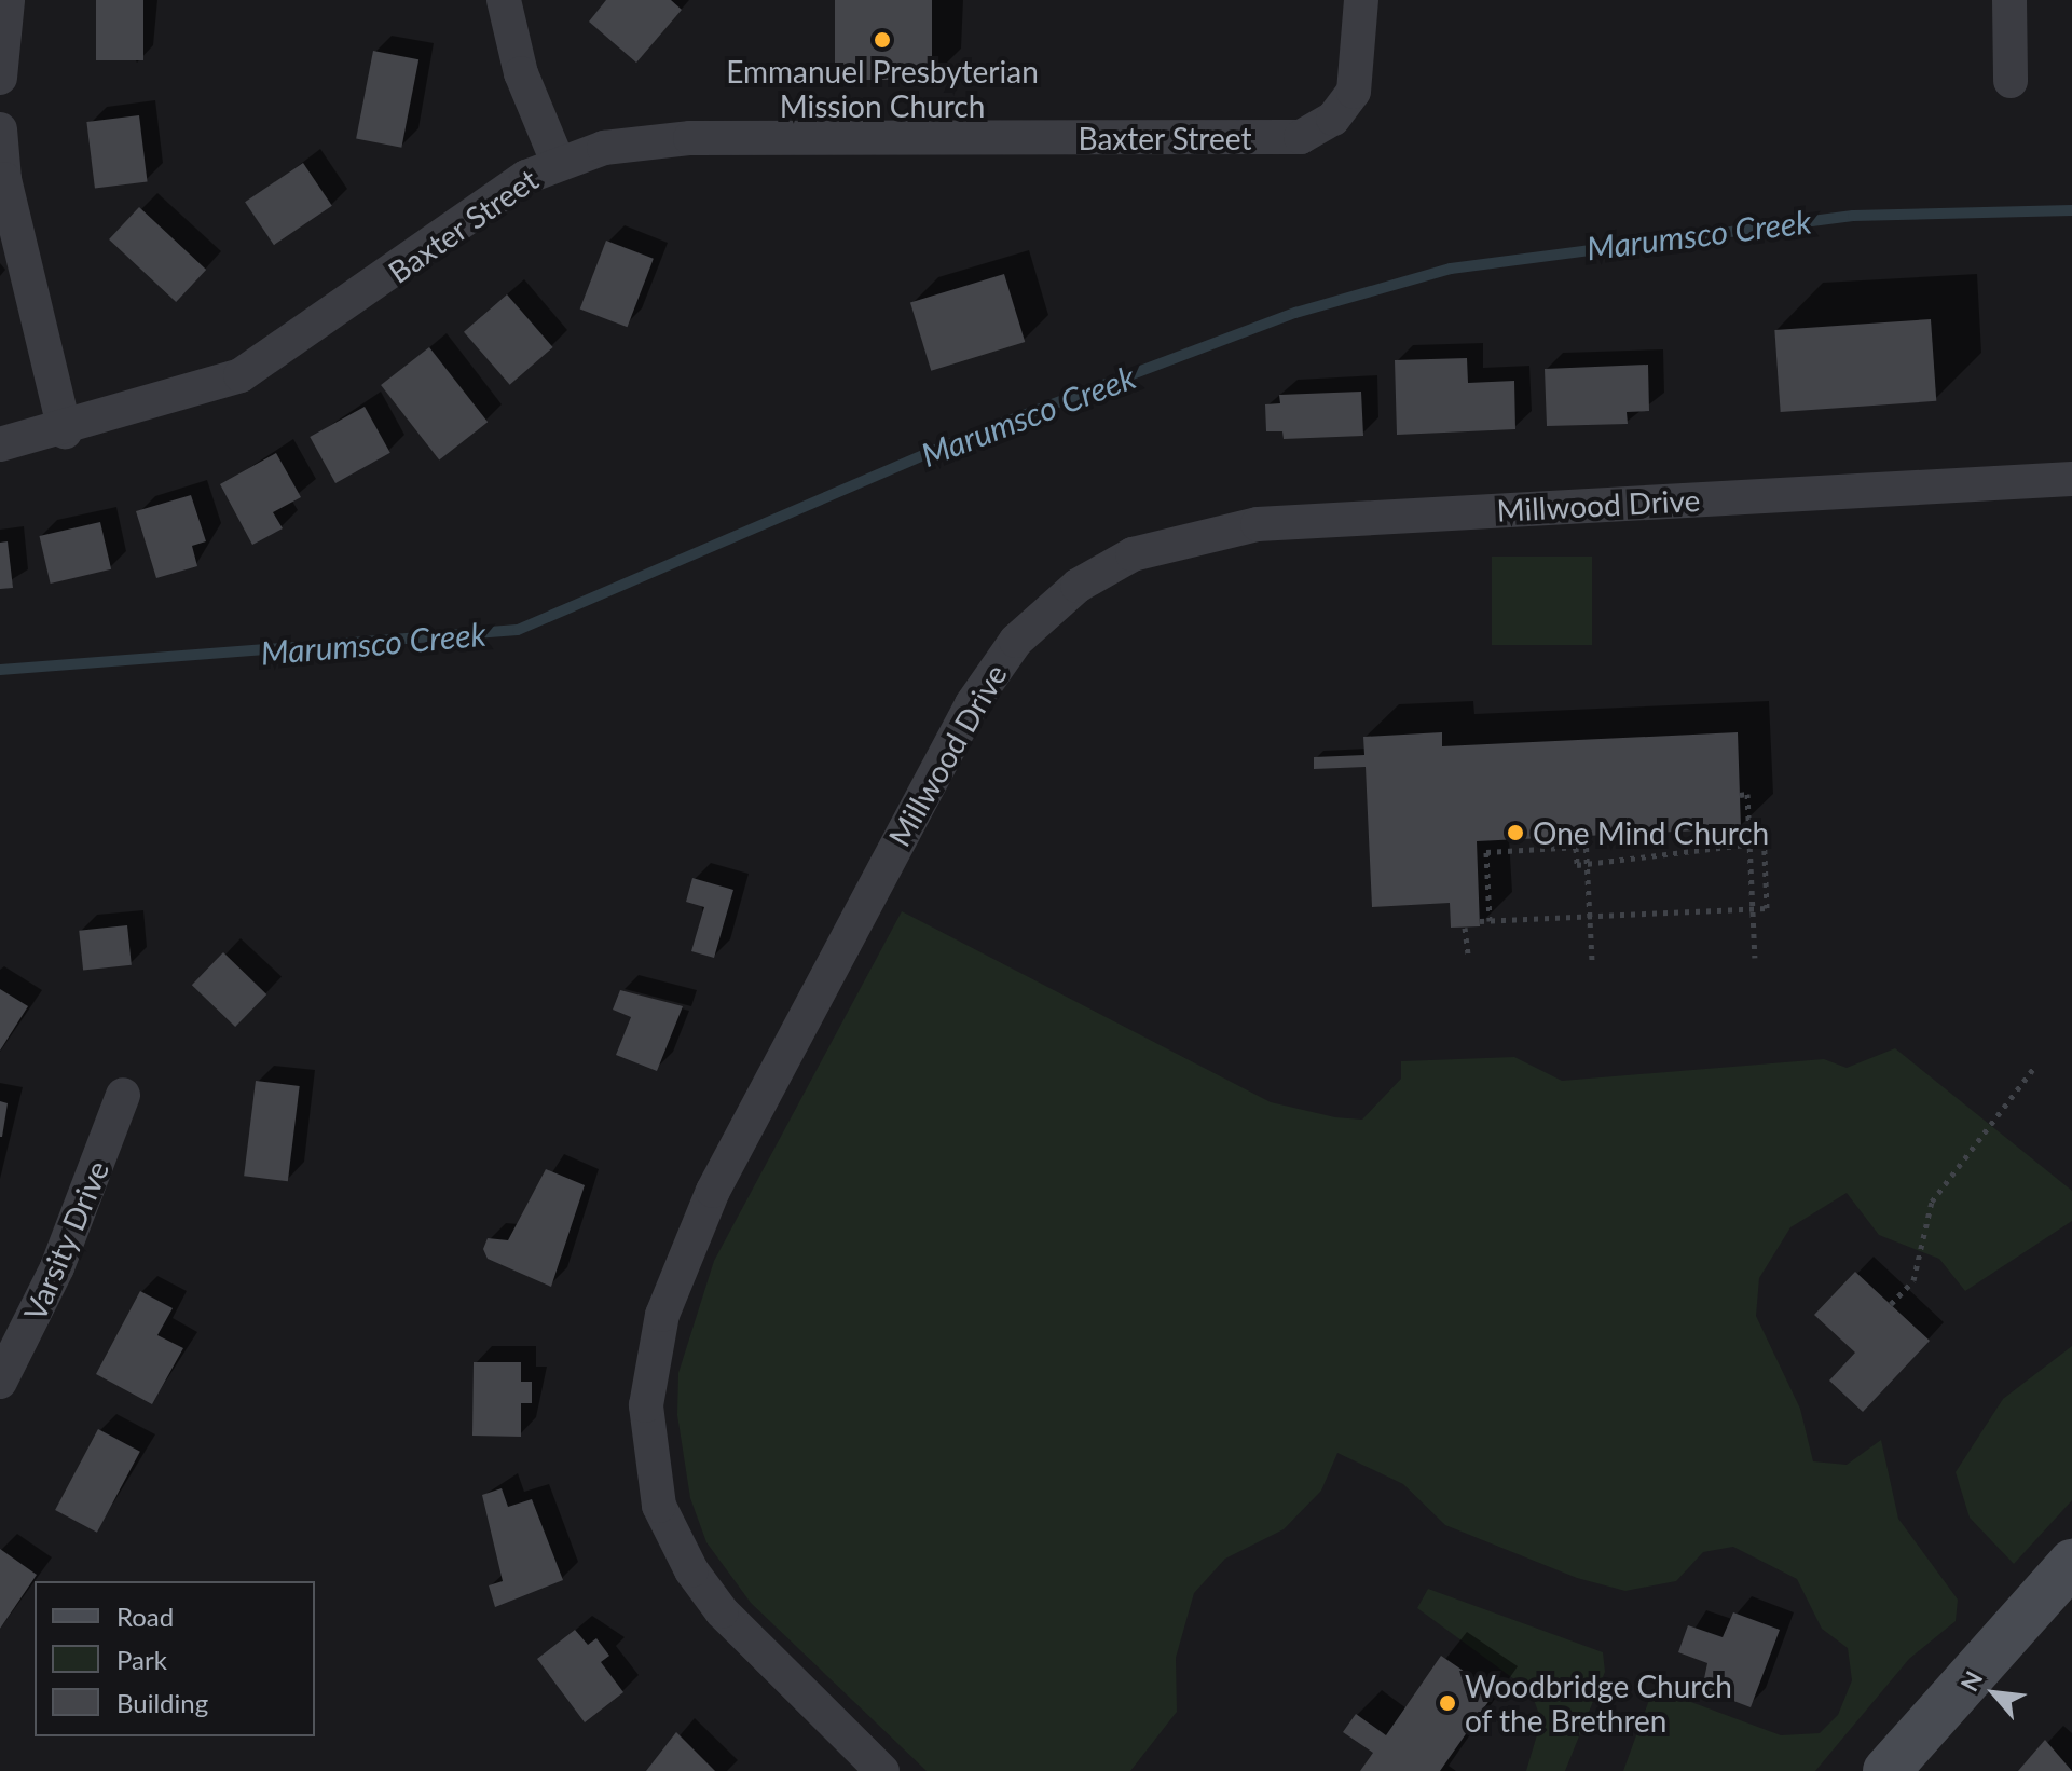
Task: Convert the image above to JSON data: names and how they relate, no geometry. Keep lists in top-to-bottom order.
{
  "streets": {
    "street": ["Baxter Street", "Millwood Drive", "Varsity Drive"]
  },
  "water": ["Marumsco Creek"],
  "places": ["Emmanuel Presbyterian Mission Church", "One Mind Church", "Woodbridge Church of the Brethren"],
  "legend": ["Road", "Park", "Building"],
  "north": "top left"
}
